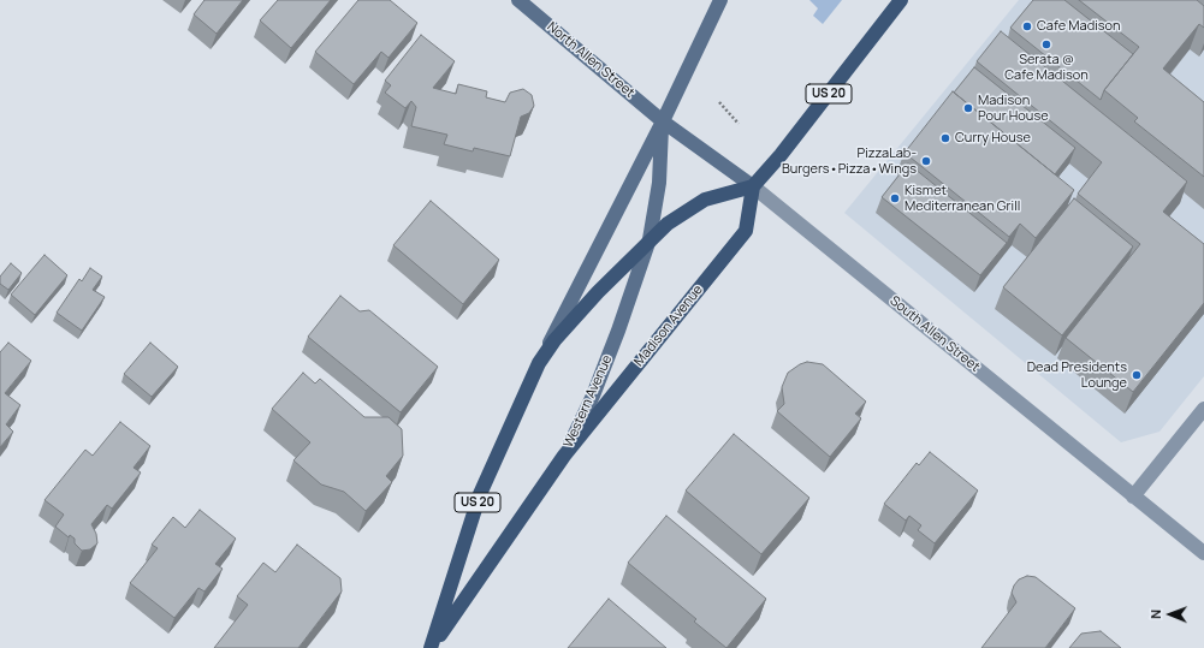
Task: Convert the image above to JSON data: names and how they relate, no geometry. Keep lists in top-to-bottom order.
{
  "streets": {
    "main road": ["US 20", "Madison Avenue", "Western Avenue"],
    "street": ["North Allen Street", "South Allen Street"]
  },
  "crossings": [
    ["North Allen Street", "South Allen Street"],
    ["North Allen Street", "Western Avenue"],
    ["US 20", "Madison Avenue"],
    ["US 20", "South Allen Street"],
    ["US 20", "Western Avenue"],
    ["Madison Avenue", "South Allen Street"],
    ["Madison Avenue", "Western Avenue"],
    ["South Allen Street", "Western Avenue"]
  ],
  "places": [
    "Cafe Madison",
    "Serata @ Cafe Madison",
    "Madison Pour House",
    "Curry House",
    "PizzaLab- Burgers•Pizza•Wings",
    "Kismet Mediterranean Grill",
    "Dead Presidents Lounge"
  ],
  "north": "left"
}
